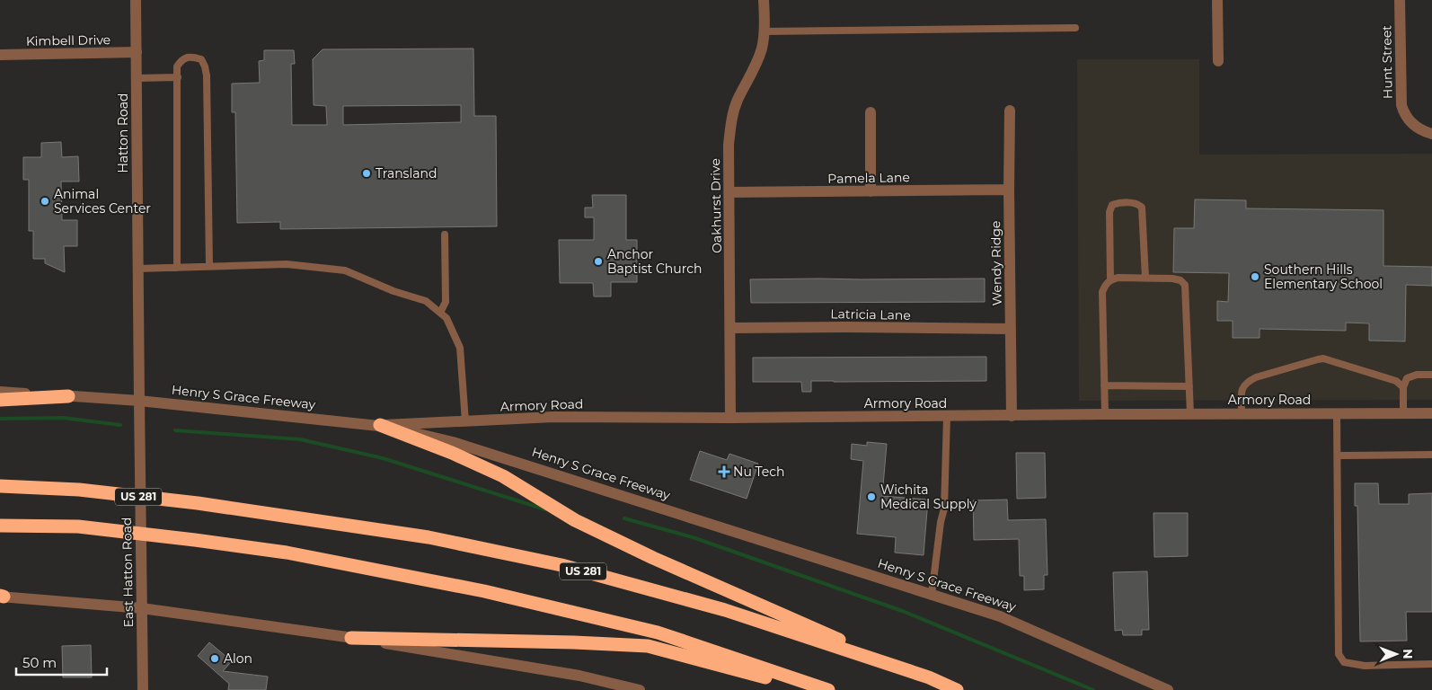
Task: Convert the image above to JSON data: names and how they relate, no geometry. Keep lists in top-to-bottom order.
{
  "streets": {
    "highway": ["US 281"],
    "street": [
      "Kimbell Drive",
      "Hunt Street",
      "Hatton Road",
      "Pamela Lane",
      "Oakhurst Drive",
      "Wendy Ridge",
      "Latricia Lane",
      "Henry S Grace Freeway",
      "Armory Road",
      "East Hatton Road"
    ]
  },
  "crossings": [
    ["Kimbell Drive", "Hatton Road"],
    ["Hatton Road", "Henry S Grace Freeway"],
    ["Hatton Road", "East Hatton Road"],
    ["Pamela Lane", "Oakhurst Drive"],
    ["Pamela Lane", "Wendy Ridge"],
    ["Oakhurst Drive", "Latricia Lane"],
    ["Oakhurst Drive", "Armory Road"],
    ["Wendy Ridge", "Latricia Lane"],
    ["Wendy Ridge", "Armory Road"],
    ["Henry S Grace Freeway", "Armory Road"],
    ["Henry S Grace Freeway", "East Hatton Road"]
  ],
  "places": {
    "other": [
      "Transland",
      "Animal Services Center",
      "Anchor Baptist Church",
      "Southern Hills Elementary School",
      "Wichita Medical Supply",
      "Alon"
    ],
    "health": ["Nu Tech"]
  },
  "scale_bar": "50 m",
  "north": "right"
}
